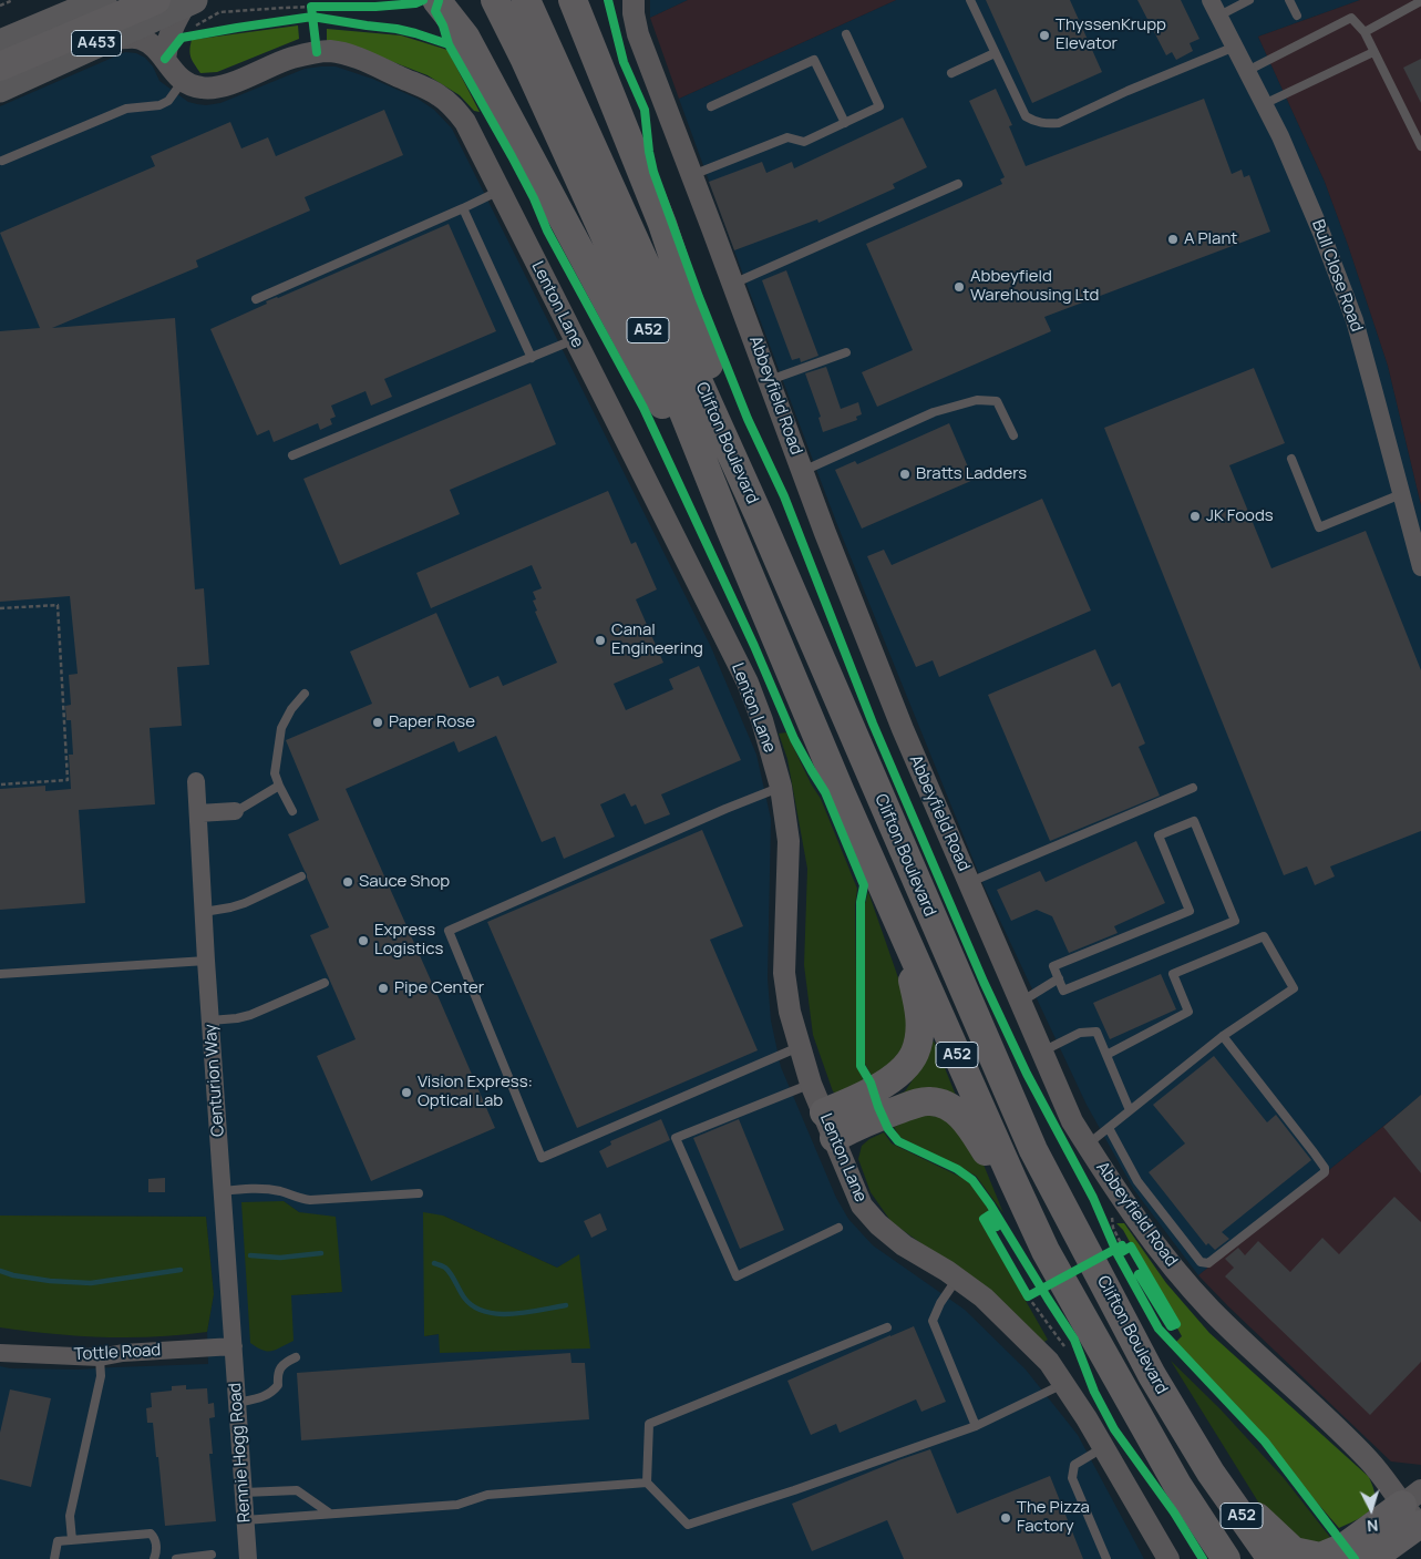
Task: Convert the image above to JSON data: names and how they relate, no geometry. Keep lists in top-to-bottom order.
{
  "streets": {
    "highway": ["A453", "A52", "Clifton Boulevard"],
    "street": [
      "Bull Close Road",
      "Lenton Lane",
      "Abbeyfield Road",
      "Centurion Way",
      "Tottle Road",
      "Rennie Hogg Road"
    ]
  },
  "crossings": [
    ["A52", "Clifton Boulevard"],
    ["Centurion Way", "Tottle Road"],
    ["Centurion Way", "Rennie Hogg Road"],
    ["Tottle Road", "Rennie Hogg Road"]
  ],
  "places": [
    "ThyssenKrupp Elevator",
    "A Plant",
    "Abbeyfield Warehousing Ltd",
    "Bratts Ladders",
    "JK Foods",
    "Canal Engineering",
    "Paper Rose",
    "Sauce Shop",
    "Express Logistics",
    "Pipe Center",
    "Vision Express: Optical Lab",
    "The Pizza Factory"
  ],
  "north": "bottom"
}
